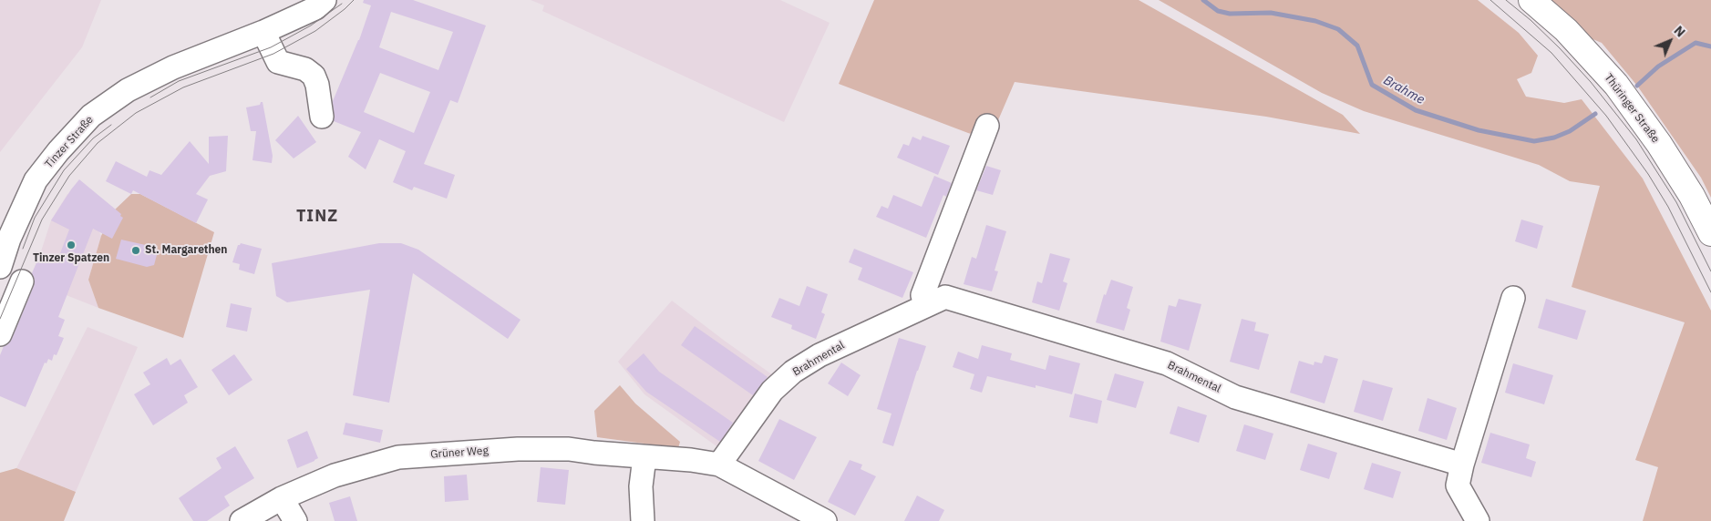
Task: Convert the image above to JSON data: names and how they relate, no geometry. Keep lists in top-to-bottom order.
{
  "streets": {
    "main road": ["Thüringer Straße"],
    "street": ["Tinzer Straße", "Brahmental", "Grüner Weg"]
  },
  "crossings": [
    ["Brahmental", "Grüner Weg"]
  ],
  "districts": ["TINZ"],
  "water": ["Brahme"],
  "places": ["Tinzer Spatzen", "St. Margarethen"],
  "north": "top right"
}
